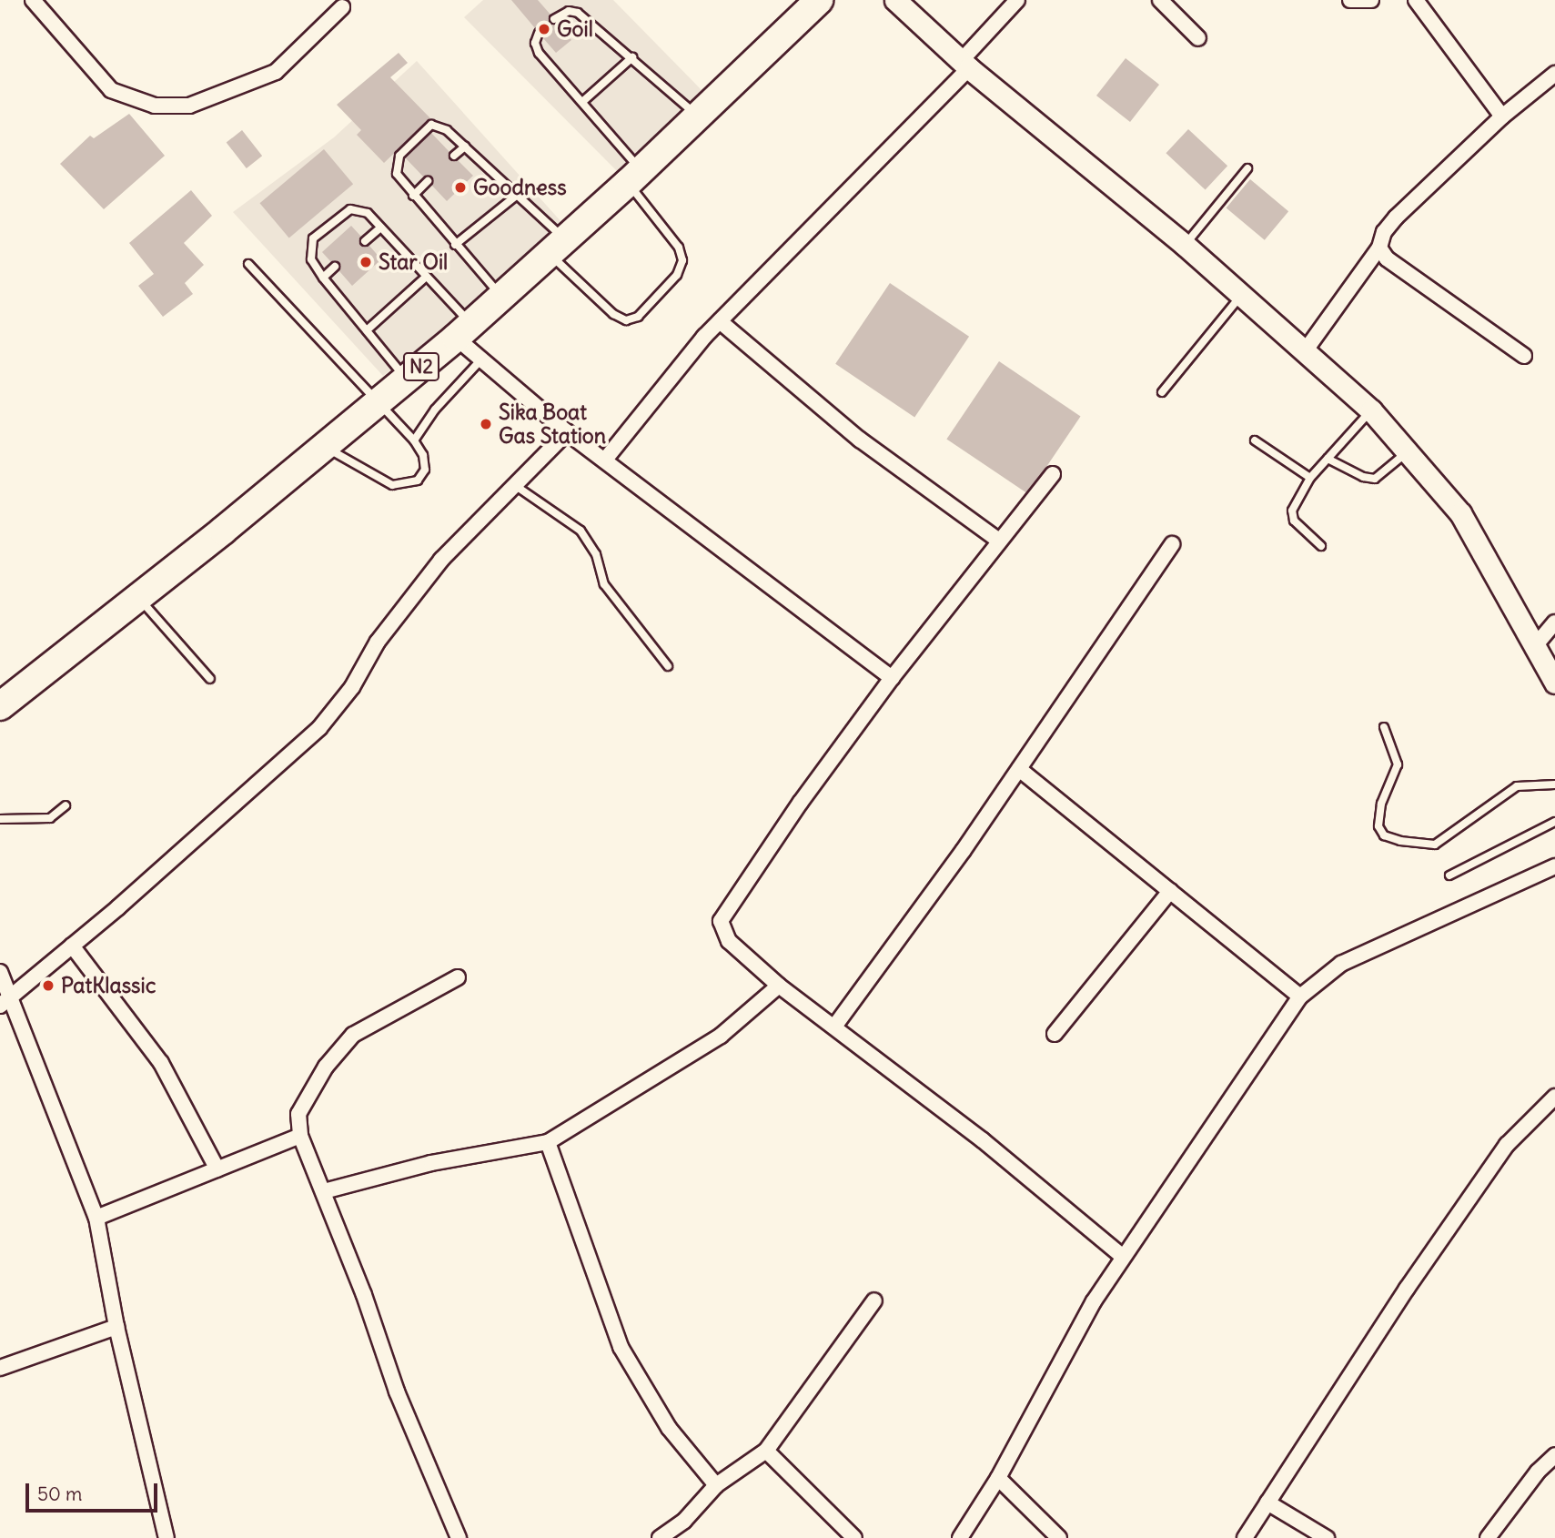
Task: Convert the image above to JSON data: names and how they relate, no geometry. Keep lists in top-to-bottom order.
{
  "streets": {
    "highway": ["N2"]
  },
  "places": [
    "Goil",
    "Goodness",
    "Star Oil",
    "Sika Boat Gas Station",
    "PatKlassic"
  ],
  "scale_bar": "50 m"
}
